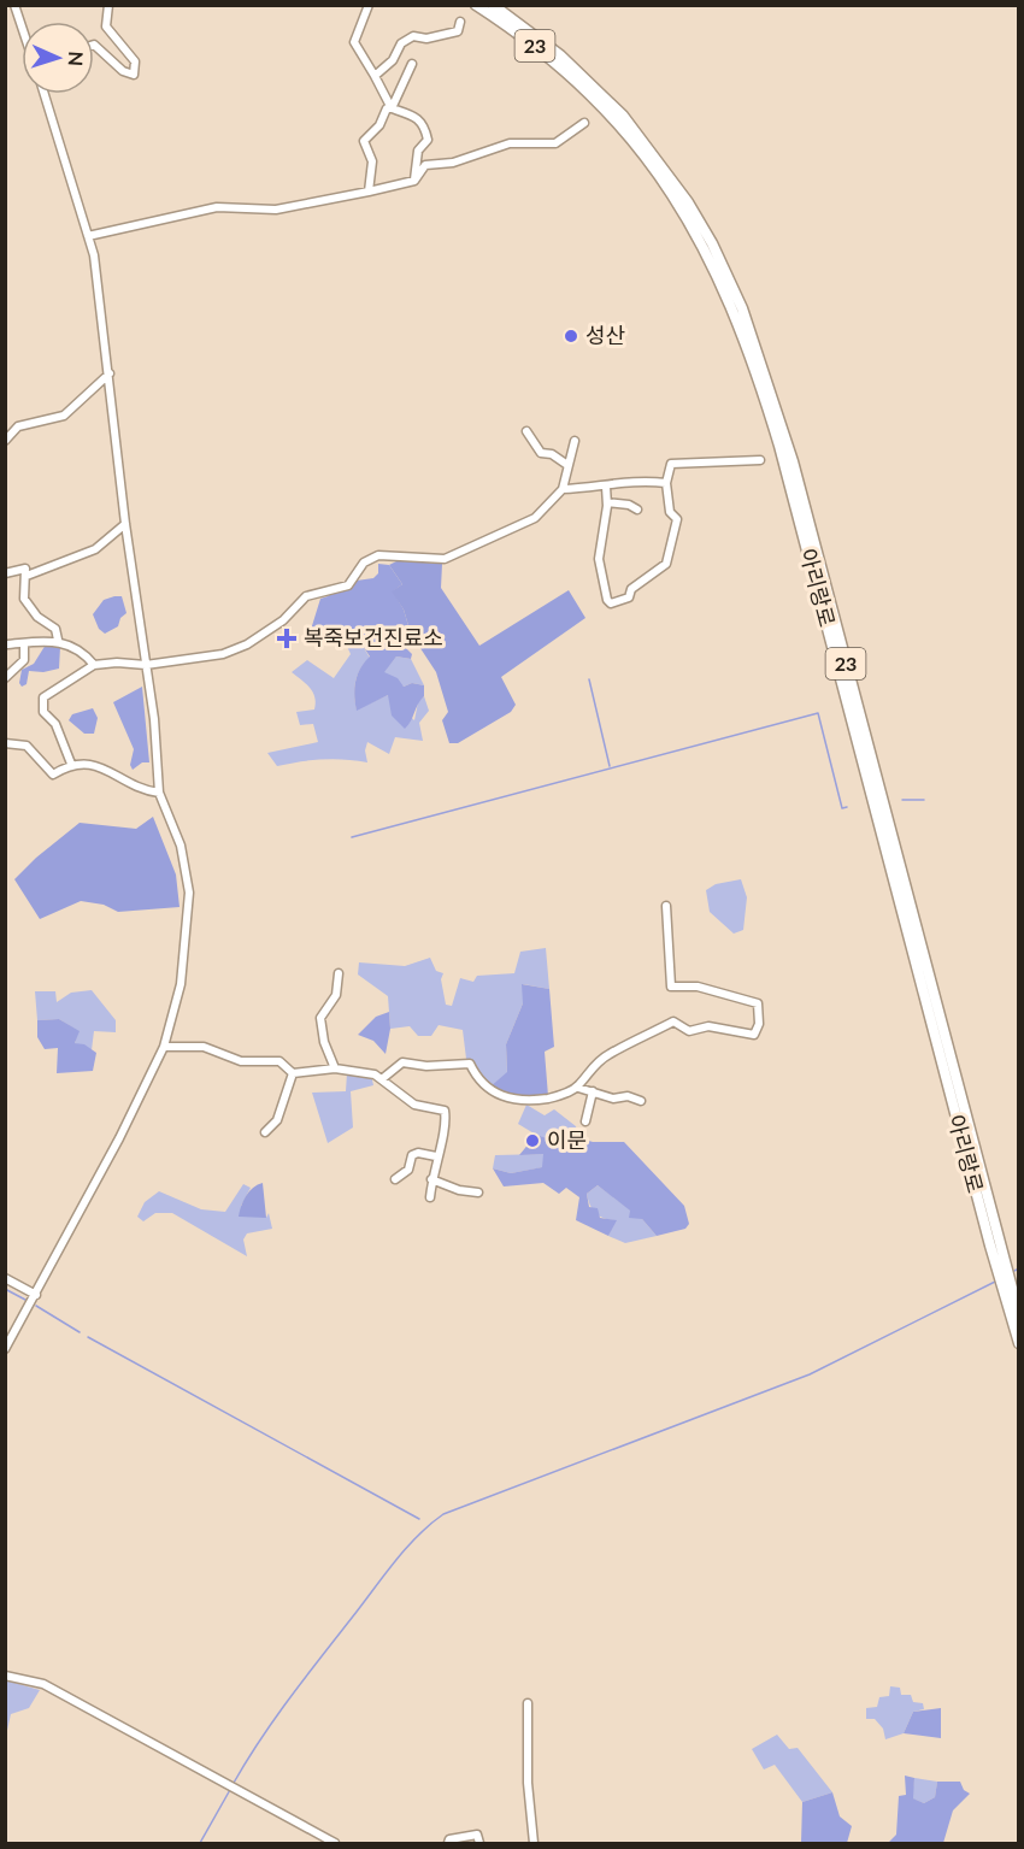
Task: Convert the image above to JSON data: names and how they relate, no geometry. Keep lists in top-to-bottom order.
{
  "streets": {
    "highway": ["23", "아리랑로"]
  },
  "places": {
    "other": ["성산", "이문"],
    "health": ["복죽보건진료소"]
  },
  "north": "right"
}
